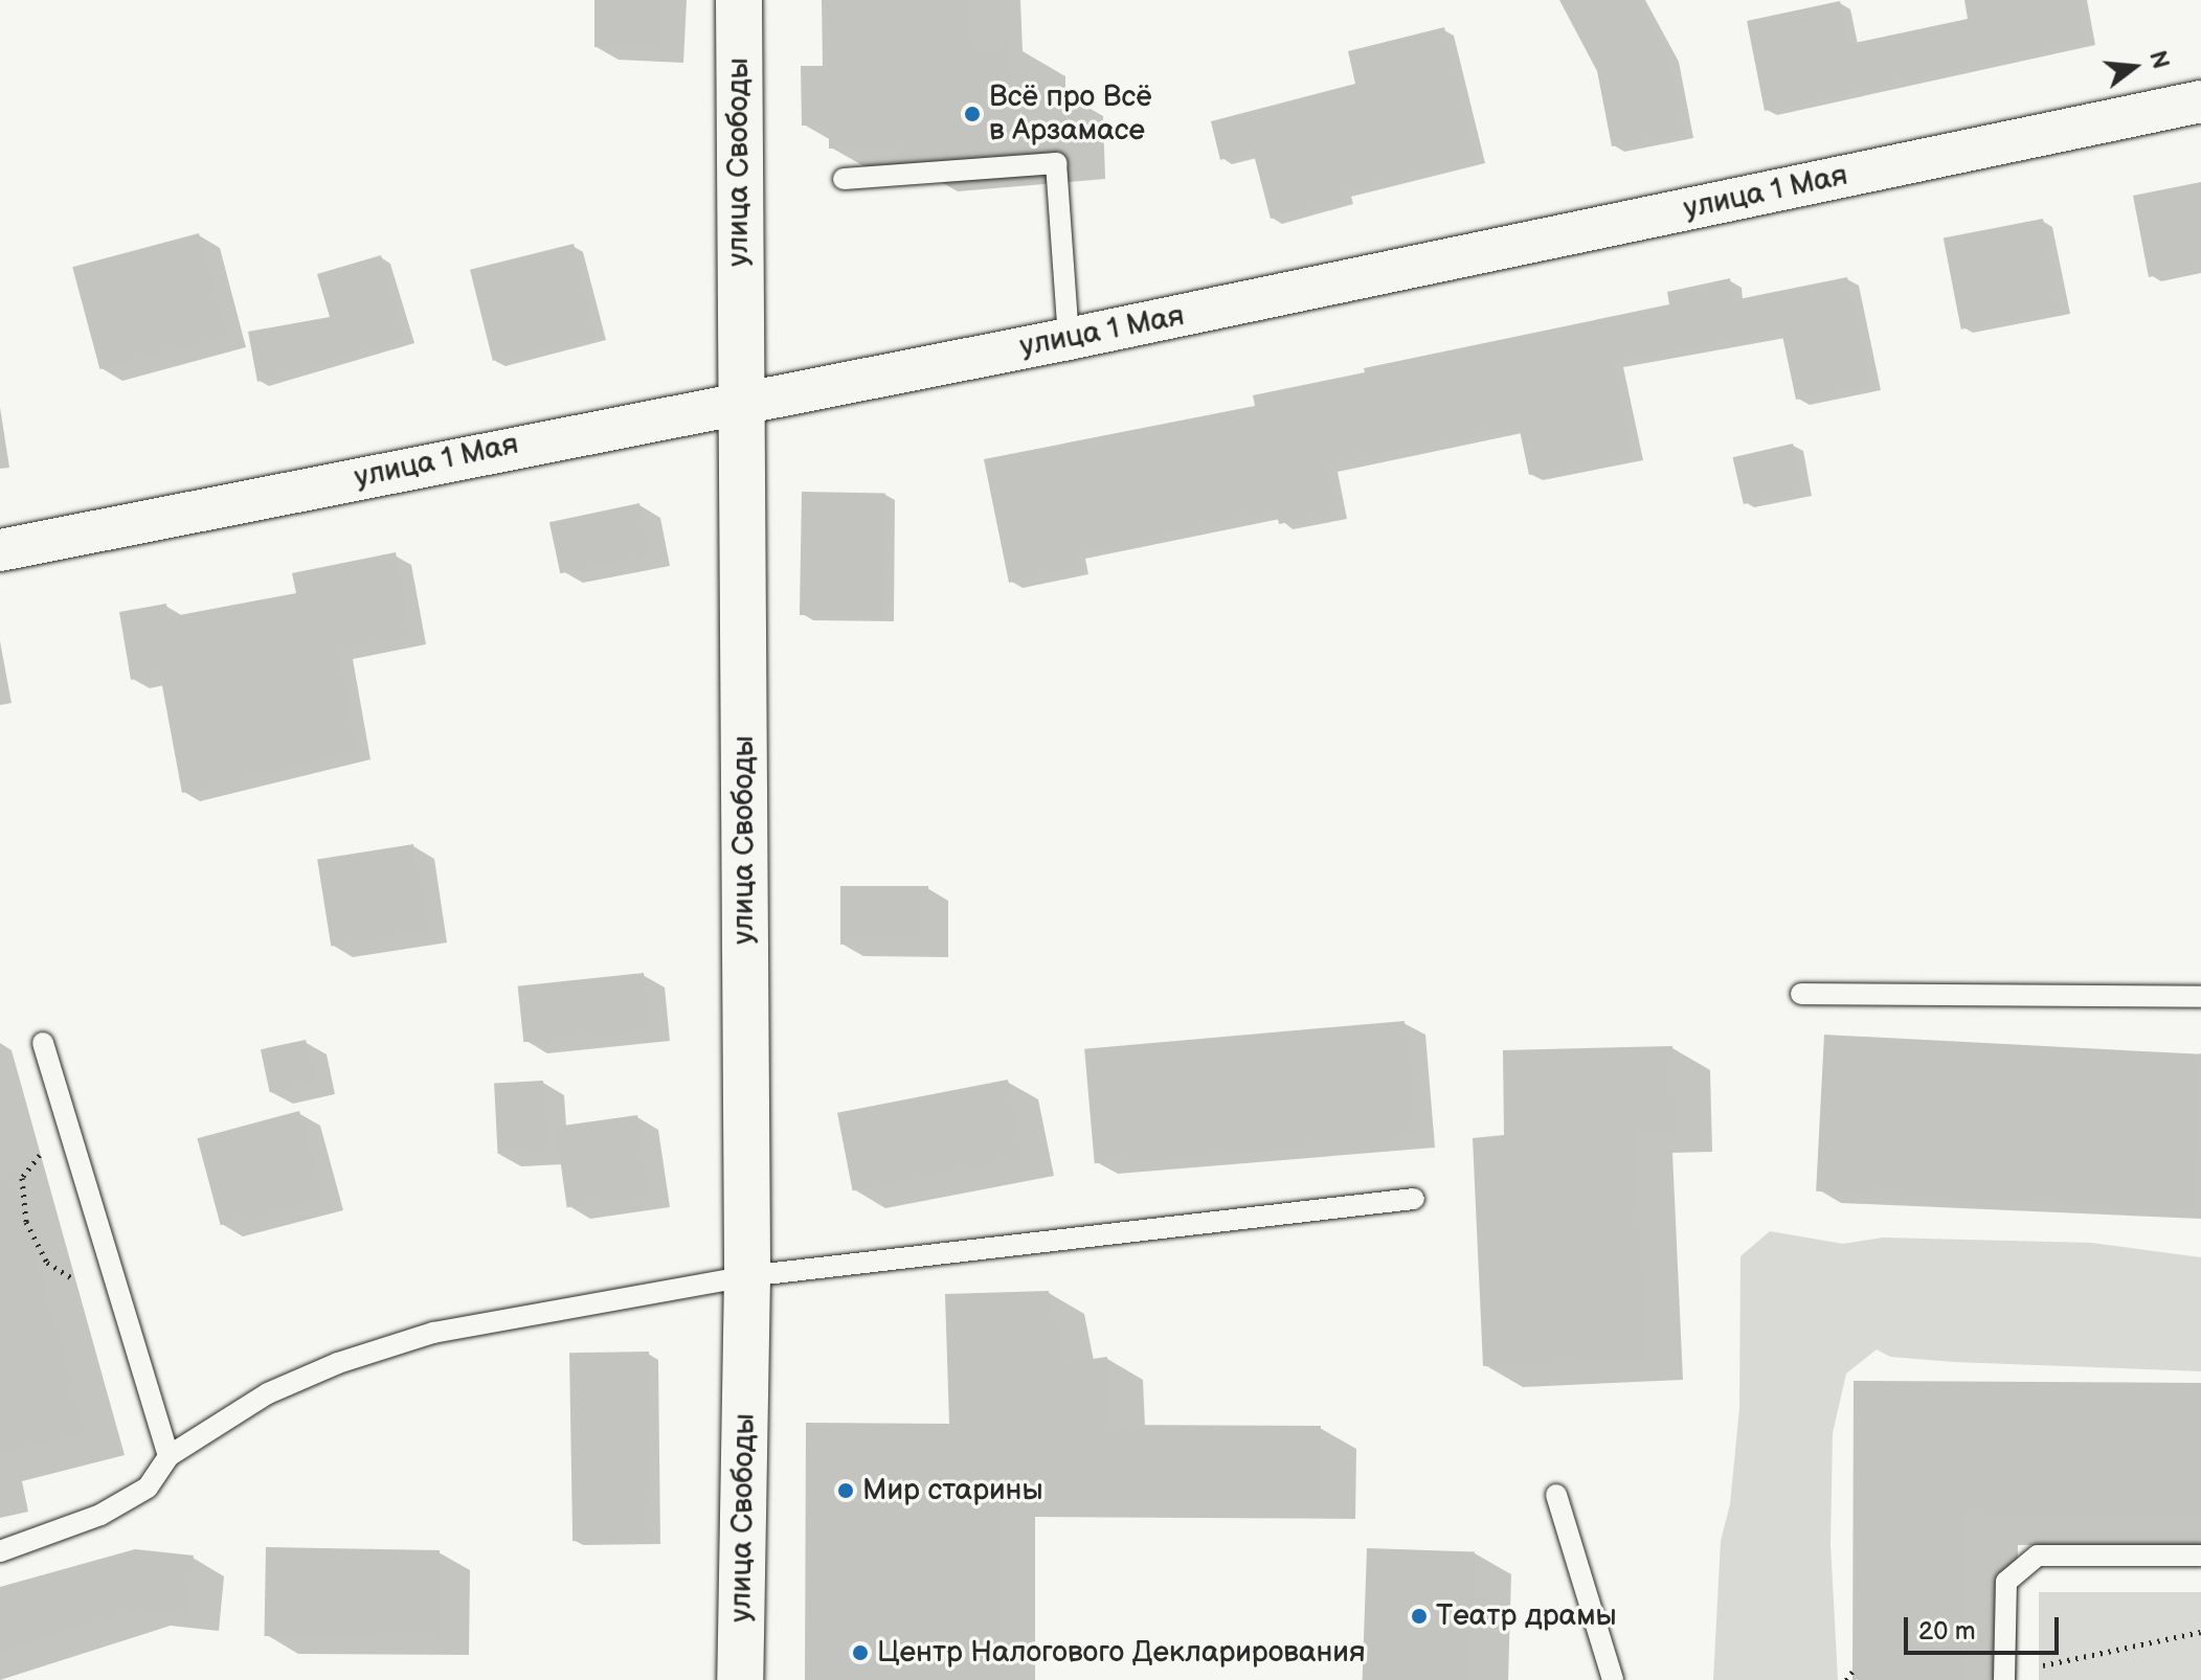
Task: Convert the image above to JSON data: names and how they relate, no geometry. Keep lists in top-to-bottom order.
{
  "streets": {
    "street": ["улица Свободы", "улица 1 Мая"]
  },
  "crossings": [
    ["улица Свободы", "улица 1 Мая"]
  ],
  "places": [
    "Всё про Всё в Арзамасе",
    "Мир старины",
    "Театр драмы",
    "Центр Налогового Декларирования"
  ],
  "scale_bar": "20 m",
  "north": "right"
}
